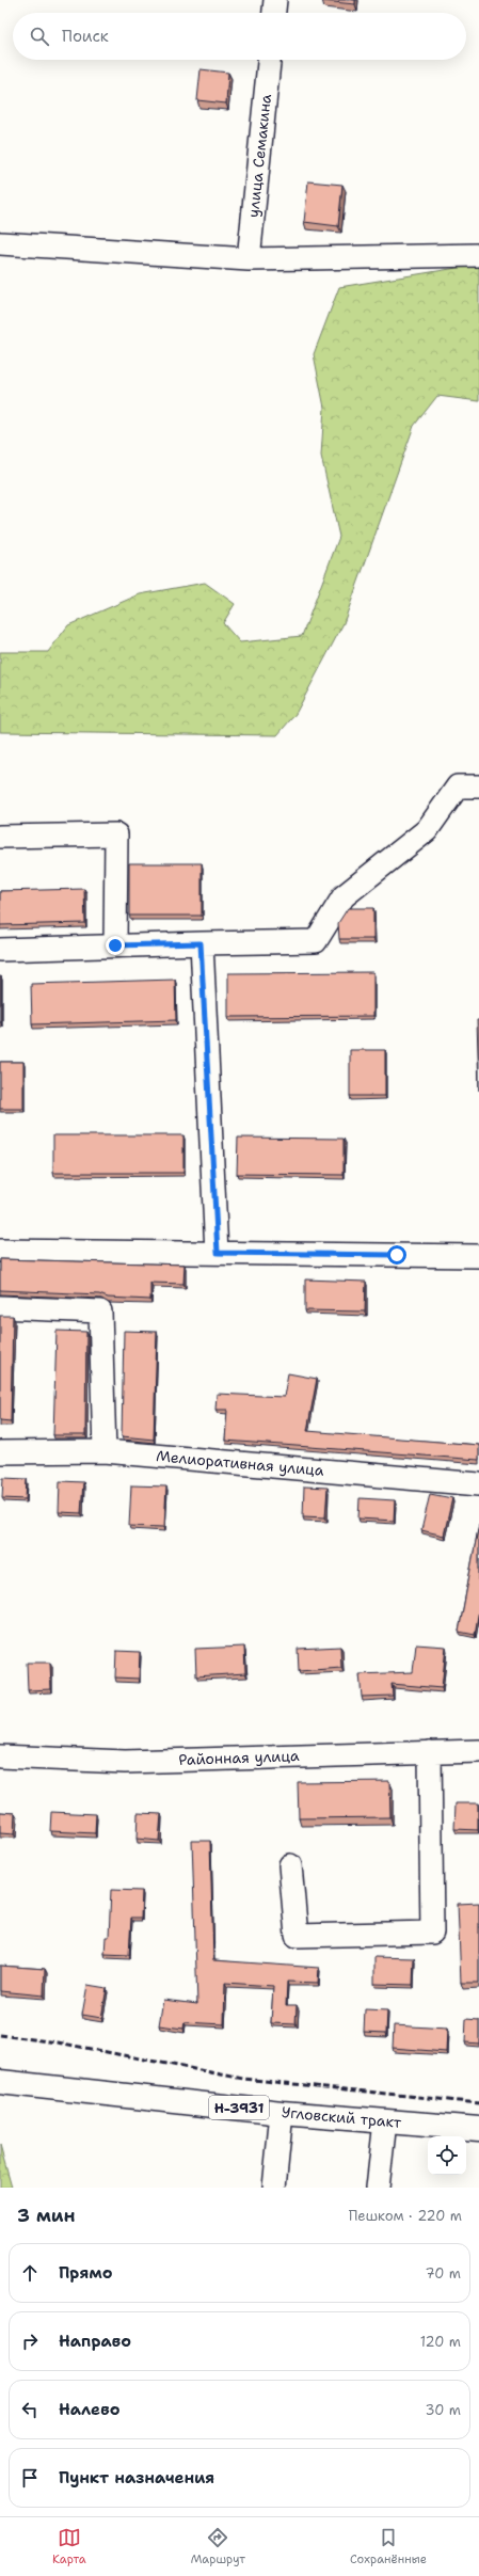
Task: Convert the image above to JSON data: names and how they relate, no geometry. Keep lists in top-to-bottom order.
{
  "streets": {
    "highway": ["Н-3931", "Угловский тракт"],
    "street": ["улица Семакина", "Мелиоративная улица", "Районная улица"]
  },
  "page": {
    "search": "Поиск",
    "heading": ["3 мин", "Пешком · 220 m"],
    "list": [
      ["Прямо", "70 m"],
      ["Направо", "120 m"],
      ["Налево", "30 m"],
      "Пункт назначения"
    ],
    "nav": ["Карта", "Маршрут", "Сохранённые"]
  }
}
